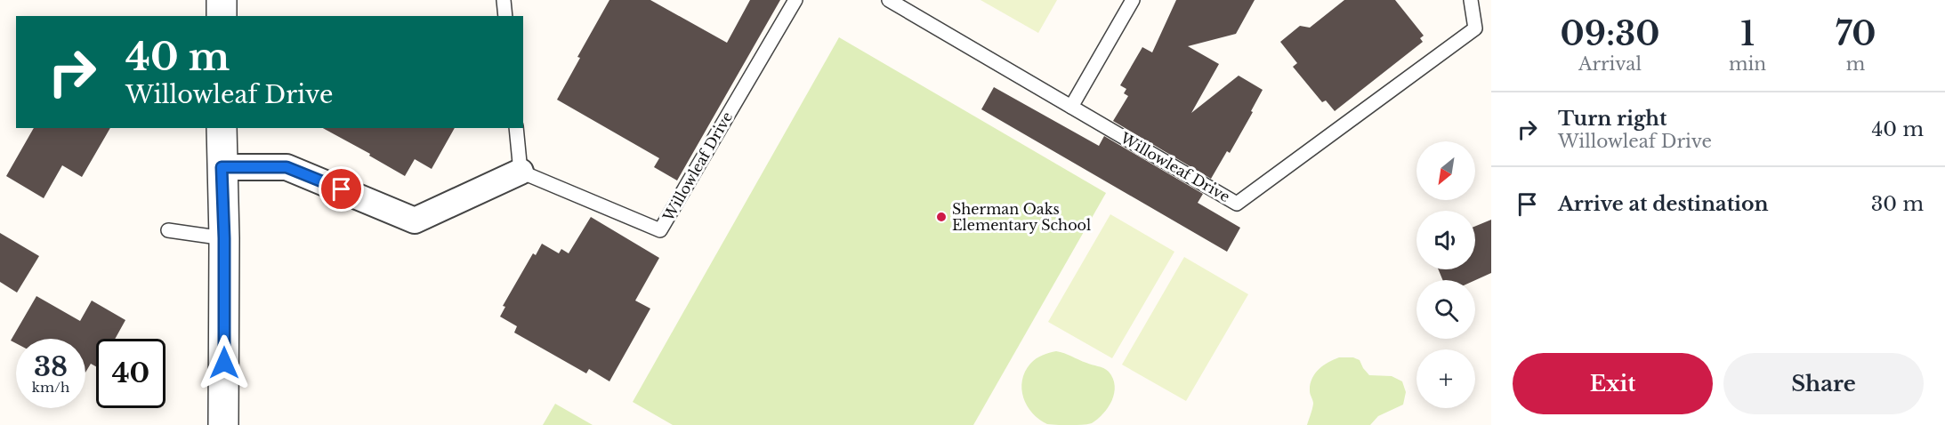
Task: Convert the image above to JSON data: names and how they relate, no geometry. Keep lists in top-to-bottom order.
{
  "streets": {
    "lane": ["Willowleaf Drive"]
  },
  "places": ["Sherman Oaks Elementary School"],
  "north": "bottom left",
  "page": {
    "eta": [
      "09:30",
      "Arrival",
      "1",
      "min",
      "70",
      "m"
    ],
    "turn": ["40 m", "Willowleaf Drive"],
    "list": [
      {
        "name": "Turn right",
        "note": "Willowleaf Drive",
        "value": "40 m"
      },
      {
        "name": "Arrive at destination",
        "value": "30 m"
      }
    ],
    "map_buttons": "+",
    "speed": "38 km/h",
    "limit": "40",
    "buttons": ["Exit", "Share"]
  }
}
